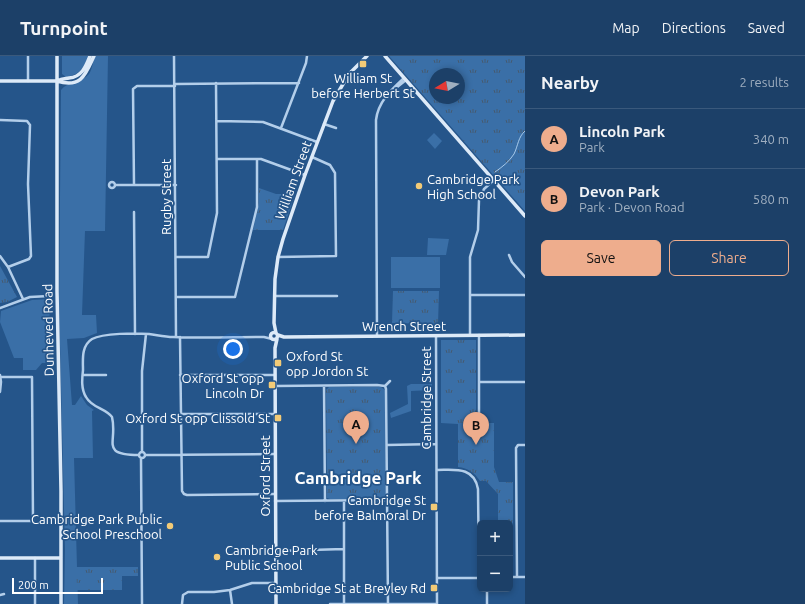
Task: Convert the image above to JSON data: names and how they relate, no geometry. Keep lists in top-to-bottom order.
{
  "streets": {
    "street": [
      "William Street",
      "Rugby Street",
      "Wrench Street",
      "Dunheved Road",
      "Cambridge Street",
      "Oxford Street"
    ]
  },
  "crossings": [
    ["William Street", "Wrench Street"],
    ["William Street", "Oxford Street"],
    ["Rugby Street", "Wrench Street"],
    ["Rugby Street", "Oxford Street"],
    ["Wrench Street", "Cambridge Street"],
    ["Wrench Street", "Oxford Street"]
  ],
  "districts": ["Cambridge Park"],
  "places": {
    "transit": [
      "William St before Herbert St",
      "Oxford St opp Jordon St",
      "Oxford St opp Lincoln Dr",
      "Oxford St opp Clissold St",
      "Cambridge St before Balmoral Dr",
      "Cambridge St at Breyley Rd"
    ],
    "other": ["Cambridge Park High School", "Cambridge Park Public School Preschool", "Cambridge Park Public School"]
  },
  "scale_bar": "200 m",
  "north": "left",
  "page": {
    "header": "Turnpoint",
    "nav": ["Map", "Directions", "Saved"],
    "heading": ["Nearby", "2 results"],
    "list": [
      {
        "mark": "A",
        "name": "Lincoln Park",
        "note": "Park",
        "value": "340 m"
      },
      {
        "mark": "B",
        "name": "Devon Park",
        "note": "Park · Devon Road",
        "value": "580 m"
      }
    ],
    "buttons": ["Save", "Share"],
    "pins": ["A", "B"],
    "map_buttons": ["+", "−"],
    "scale": "200 m"
  }
}
